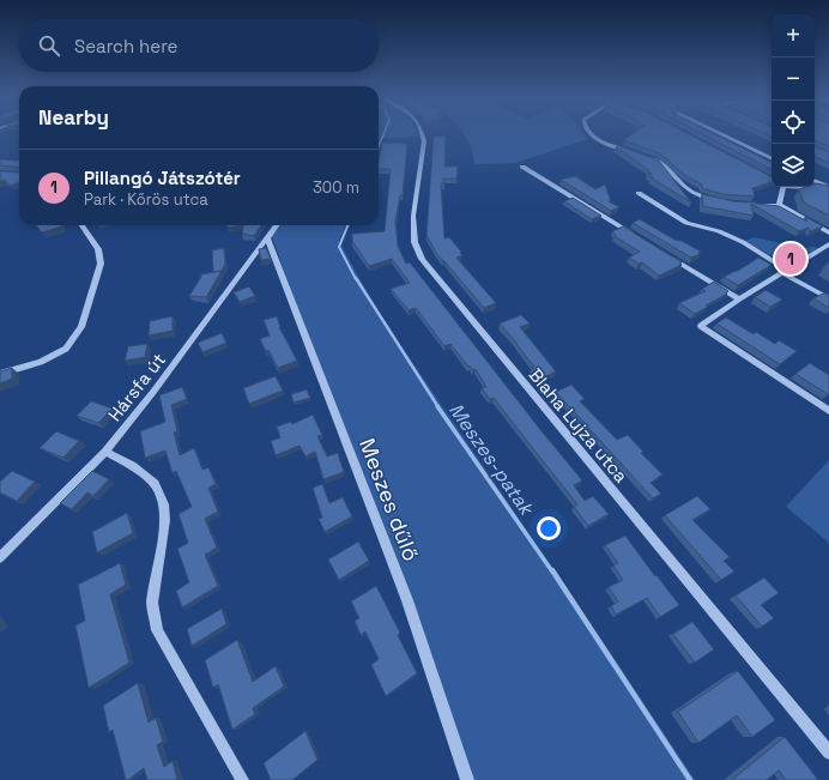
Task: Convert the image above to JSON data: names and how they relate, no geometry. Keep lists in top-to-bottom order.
{
  "streets": {
    "street": ["Hársfa út", "Blaha Lujza utca", "Meszes dűlő"]
  },
  "crossings": [
    ["Hársfa út", "Meszes dűlő"]
  ],
  "water": ["Meszes-patak"],
  "page": {
    "map_buttons": ["+", "−"],
    "search": "Search here",
    "heading": "Nearby",
    "list": [
      {
        "mark": "1",
        "name": "Pillangó Játszótér",
        "note": "Park · Kőrös utca",
        "value": "300 m"
      }
    ],
    "pins": "1"
  }
}
